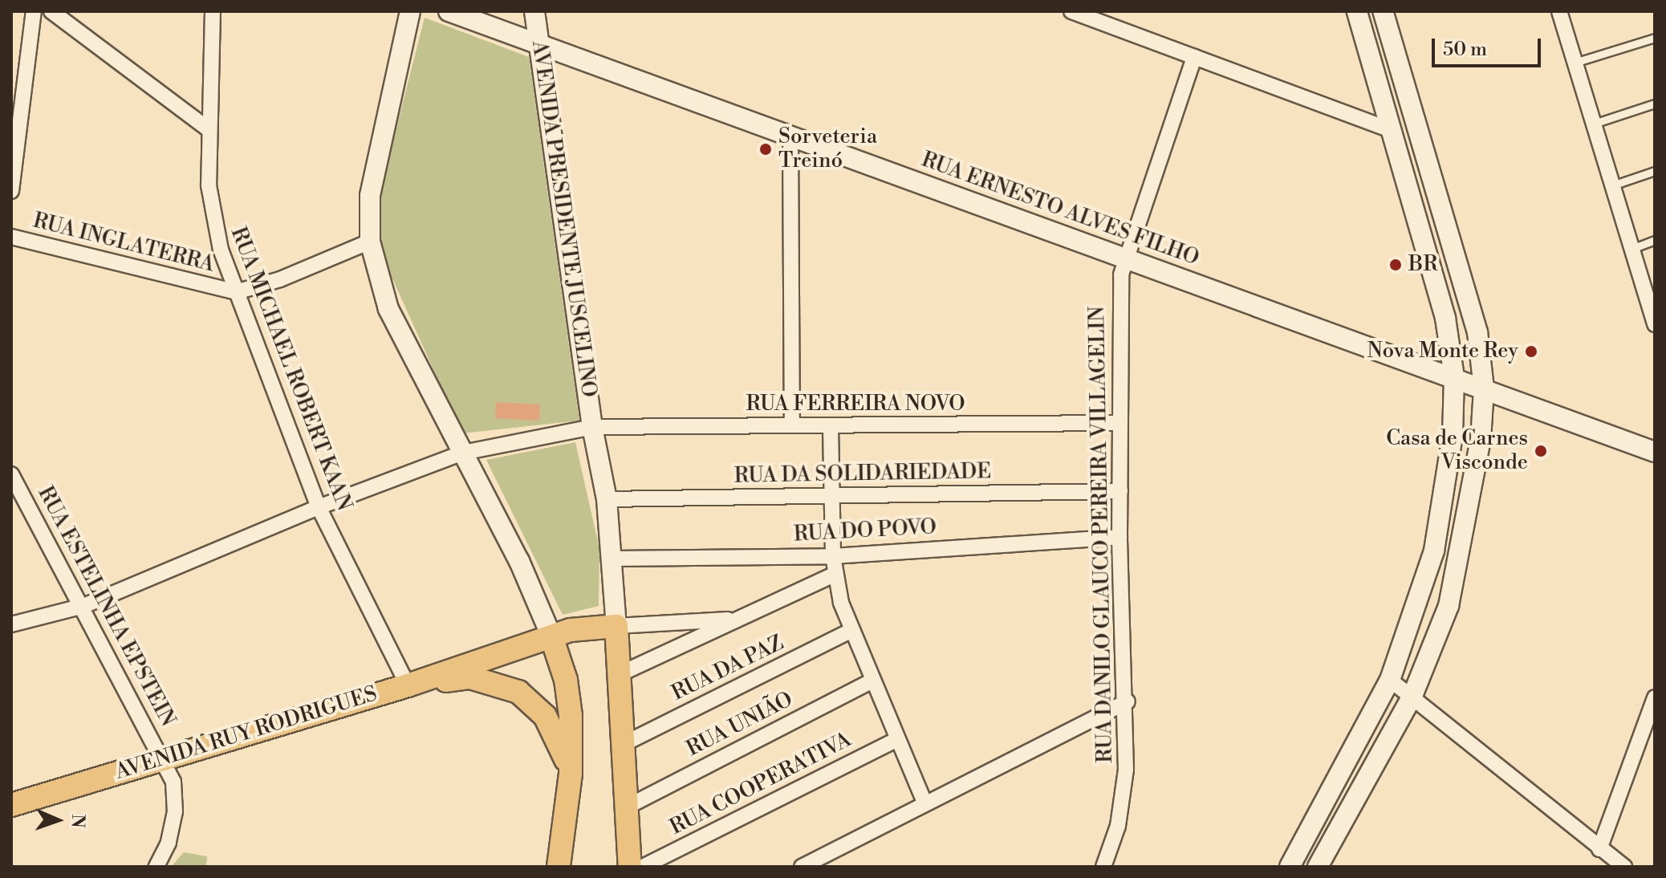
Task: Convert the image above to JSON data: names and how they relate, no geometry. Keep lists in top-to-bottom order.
{
  "streets": {
    "main road": ["RUA ERNESTO ALVES FILHO", "AVENIDA PRESIDENTE JUSCELINO", "AVENIDA RUY RODRIGUES"],
    "street": [
      "RUA INGLATERRA",
      "RUA MICHAEL ROBERT KAAN",
      "RUA FERREIRA NOVO",
      "RUA DA SOLIDARIEDADE",
      "RUA DO POVO",
      "RUA DANILO GLAUCO PEREIRA VILLAGELIN",
      "RUA ESTELINHA EPSTEIN",
      "RUA DA PAZ",
      "RUA UNIÃO",
      "RUA COOPERATIVA"
    ]
  },
  "crossings": [
    ["RUA ERNESTO ALVES FILHO", "AVENIDA PRESIDENTE JUSCELINO"],
    ["RUA ERNESTO ALVES FILHO", "RUA DANILO GLAUCO PEREIRA VILLAGELIN"],
    ["AVENIDA PRESIDENTE JUSCELINO", "RUA MICHAEL ROBERT KAAN"],
    ["AVENIDA PRESIDENTE JUSCELINO", "RUA FERREIRA NOVO"],
    ["AVENIDA PRESIDENTE JUSCELINO", "RUA DA SOLIDARIEDADE"],
    ["AVENIDA PRESIDENTE JUSCELINO", "RUA DO POVO"],
    ["AVENIDA PRESIDENTE JUSCELINO", "RUA ESTELINHA EPSTEIN"],
    ["AVENIDA PRESIDENTE JUSCELINO", "RUA DA PAZ"],
    ["AVENIDA PRESIDENTE JUSCELINO", "RUA UNIÃO"],
    ["AVENIDA PRESIDENTE JUSCELINO", "AVENIDA RUY RODRIGUES"],
    ["RUA INGLATERRA", "RUA MICHAEL ROBERT KAAN"],
    ["RUA MICHAEL ROBERT KAAN", "AVENIDA RUY RODRIGUES"],
    ["RUA FERREIRA NOVO", "RUA DANILO GLAUCO PEREIRA VILLAGELIN"],
    ["RUA DA SOLIDARIEDADE", "RUA DANILO GLAUCO PEREIRA VILLAGELIN"],
    ["RUA DO POVO", "RUA DANILO GLAUCO PEREIRA VILLAGELIN"],
    ["RUA ESTELINHA EPSTEIN", "AVENIDA RUY RODRIGUES"]
  ],
  "places": [
    "Sorveteria Treinó",
    "BR",
    "Nova Monte Rey",
    "Casa de Carnes Visconde"
  ],
  "scale_bar": "50 m",
  "north": "right"
}
